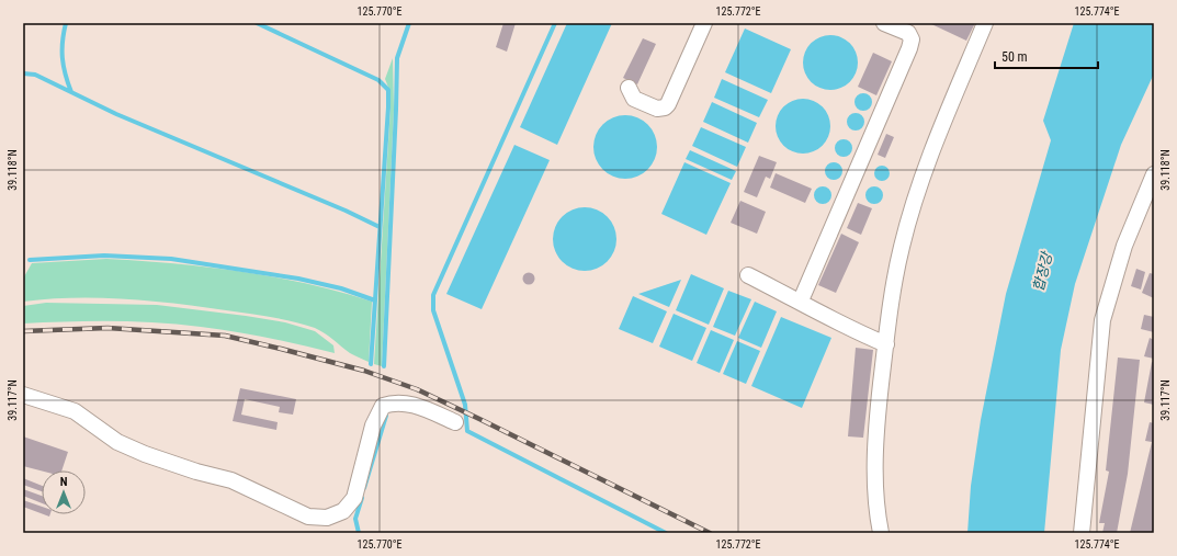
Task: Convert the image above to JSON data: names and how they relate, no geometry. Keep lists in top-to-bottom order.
{
  "water": ["합장강"],
  "scale_bar": "50 m",
  "north": "top",
  "coordinates": [
    "125.770°E",
    "125.772°E",
    "125.774°E",
    "39.118°N",
    "39.117°N"
  ]
}
